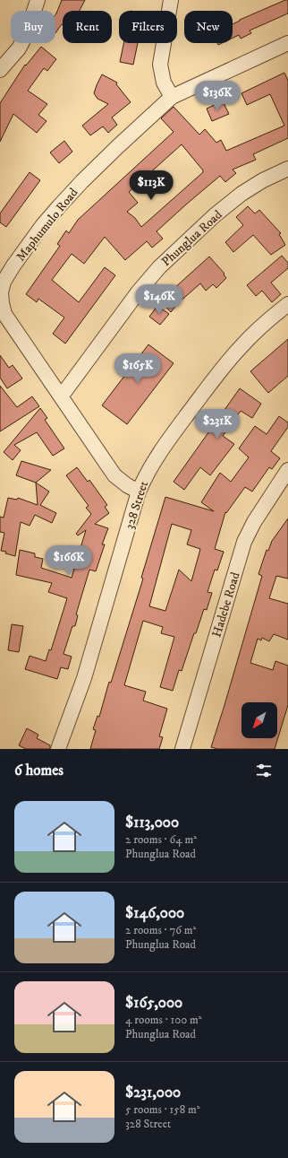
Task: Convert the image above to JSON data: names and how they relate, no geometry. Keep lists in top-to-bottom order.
{
  "streets": {
    "street": [
      "Maphumulo Road",
      "Phunglua Road",
      "328 Street",
      "Hadebe Road"
    ]
  },
  "crossings": [
    ["Maphumulo Road", "Phunglua Road"],
    ["Maphumulo Road", "328 Street"]
  ],
  "north": "bottom left",
  "page": {
    "chip": [
      "Buy",
      "Rent",
      "Filters",
      "New"
    ],
    "price": [
      "$136K",
      "$113K",
      "$146K",
      "$165K",
      "$231K",
      "$166K"
    ],
    "heading": "6 homes",
    "list": [
      {
        "name": "$113,000",
        "note": "2 rooms · 64 m² · Phunglua Road"
      },
      {
        "name": "$146,000",
        "note": "2 rooms · 76 m² · Phunglua Road"
      },
      {
        "name": "$165,000",
        "note": "4 rooms · 100 m² · Phunglua Road"
      },
      {
        "name": "$231,000",
        "note": "5 rooms · 158 m² · 328 Street"
      }
    ]
  }
}
